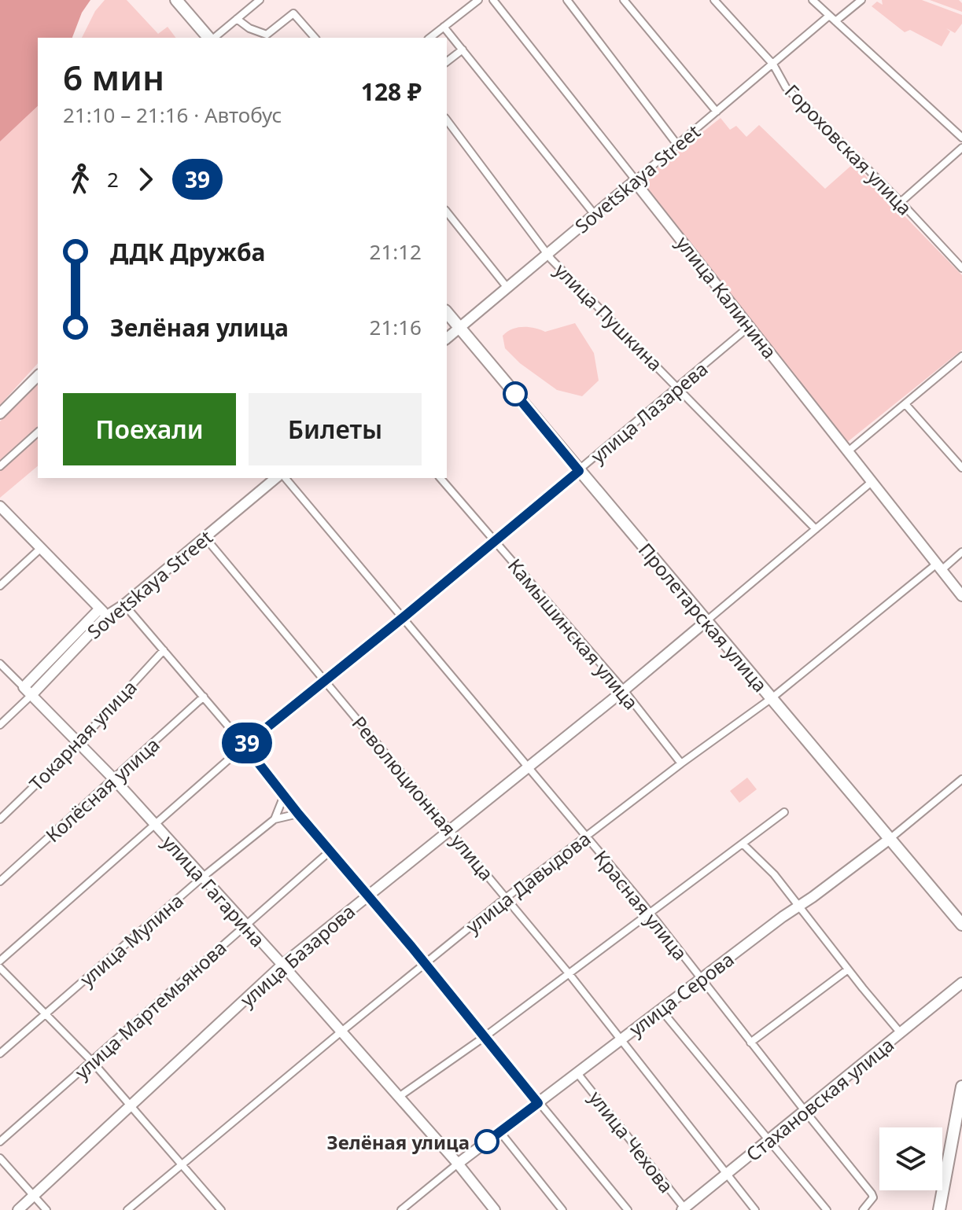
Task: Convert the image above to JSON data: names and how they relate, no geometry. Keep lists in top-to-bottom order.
{
  "streets": {
    "main road": ["Пролетарская улица"],
    "street": [
      "Гороховская улица",
      "Sovetskaya Street",
      "улица Калинина",
      "улица Пушкина",
      "улица Лазарева",
      "Камышинская улица",
      "Токарная улица",
      "Колёсная улица",
      "Революционная улица",
      "улица Давыдова",
      "улица Гагарина",
      "Красная улица",
      "улица Мулина",
      "улица Базарова",
      "улица Серова",
      "улица Мартемьянова",
      "Стахановская улица",
      "улица Чехова"
    ]
  },
  "crossings": [
    ["Гороховская улица", "Sovetskaya Street"],
    ["Sovetskaya Street", "улица Калинина"],
    ["Sovetskaya Street", "улица Пушкина"],
    ["Sovetskaya Street", "Пролетарская улица"],
    ["Sovetskaya Street", "Революционная улица"],
    ["Sovetskaya Street", "улица Гагарина"],
    ["улица Калинина", "улица Лазарева"],
    ["улица Калинина", "улица Давыдова"],
    ["улица Пушкина", "улица Лазарева"],
    ["улица Лазарева", "Пролетарская улица"],
    ["улица Лазарева", "Камышинская улица"],
    ["улица Лазарева", "Революционная улица"],
    ["улица Лазарева", "улица Гагарина"],
    ["улица Лазарева", "Красная улица"],
    ["Пролетарская улица", "улица Давыдова"],
    ["Пролетарская улица", "улица Базарова"],
    ["Пролетарская улица", "улица Серова"],
    ["Камышинская улица", "улица Давыдова"],
    ["Камышинская улица", "улица Базарова"],
    ["Токарная улица", "улица Гагарина"],
    ["Колёсная улица", "улица Гагарина"],
    ["Революционная улица", "улица Давыдова"],
    ["Революционная улица", "улица Базарова"],
    ["Революционная улица", "улица Серова"],
    ["Революционная улица", "Стахановская улица"],
    ["улица Давыдова", "улица Гагарина"],
    ["улица Давыдова", "Красная улица"],
    ["улица Гагарина", "улица Мулина"],
    ["улица Гагарина", "улица Базарова"],
    ["улица Гагарина", "улица Серова"],
    ["улица Гагарина", "улица Мартемьянова"],
    ["Красная улица", "улица Базарова"],
    ["Красная улица", "улица Серова"],
    ["Красная улица", "Стахановская улица"],
    ["улица Серова", "улица Чехова"],
    ["Стахановская улица", "улица Чехова"]
  ],
  "places": ["Зелёная улица"],
  "lines": ["bus line 39"],
  "page": {
    "on_map": "39",
    "heading": ["6 мин", "21:10 – 21:16 · Автобус", "128 ₽"],
    "legs": ["2", "39"],
    "list": [
      {
        "name": "ДДК Дружба",
        "value": "21:12"
      },
      {
        "name": "Зелёная улица",
        "value": "21:16"
      }
    ],
    "buttons": ["Поехали", "Билеты"]
  }
}
